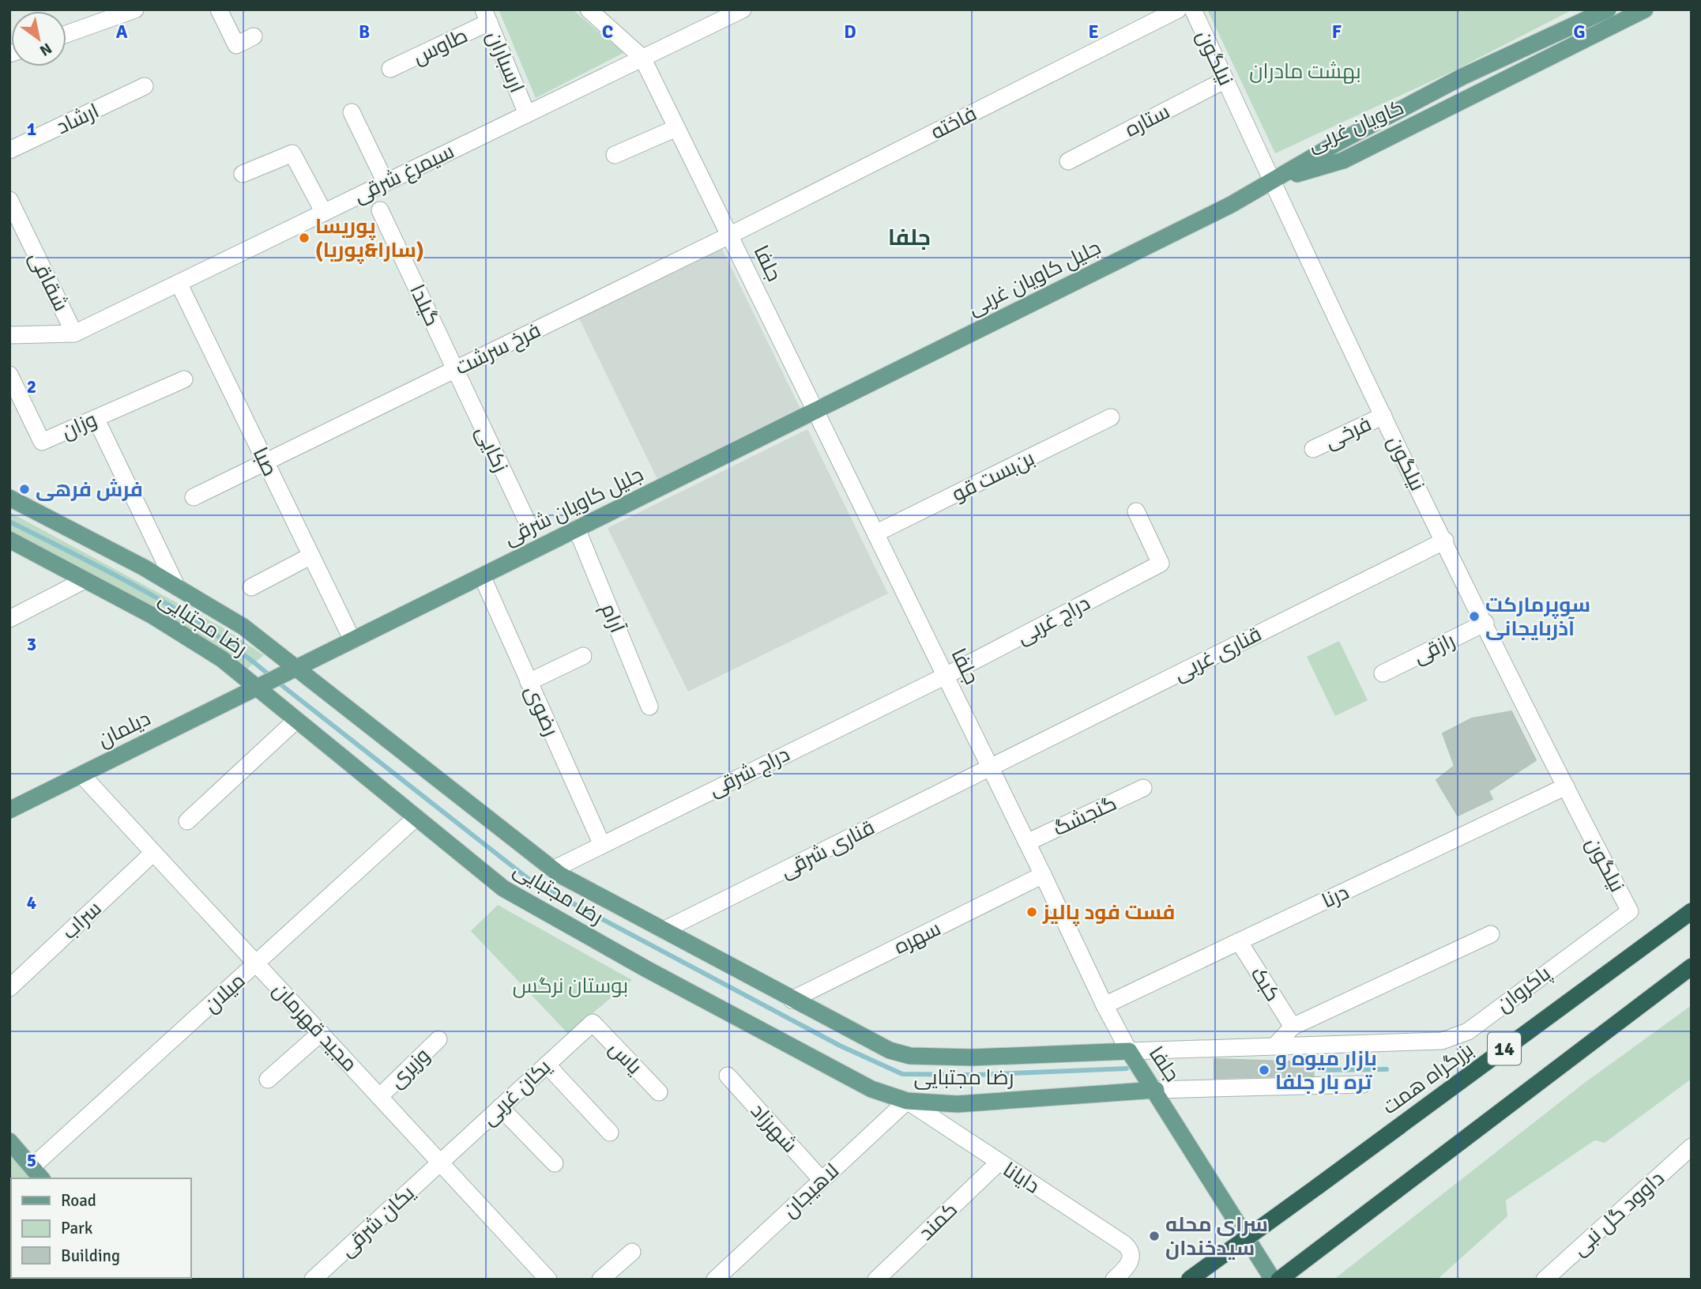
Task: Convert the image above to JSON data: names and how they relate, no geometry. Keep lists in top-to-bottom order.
{
  "streets": {
    "highway": ["14", "بزرگراه همت"],
    "main road": [
      "کاویان غربی",
      "جلفا",
      "جلیل کاویان غربی",
      "جلیل کاویان شرقی",
      "رضا مجتبایی",
      "دیلمان"
    ],
    "street": [
      "طاوس",
      "نیلگون",
      "ارسباران",
      "ارشاد",
      "ستاره",
      "فاخته",
      "سیمرغ شرقی",
      "شقاقی",
      "گیلدا",
      "فرخ سرشت",
      "وزان",
      "فرخی",
      "زکایی",
      "صبا",
      "بن‌بست قو",
      "آرام",
      "دراج غربی",
      "رازقی",
      "قناری غربی",
      "رضوی",
      "دراج شرقی",
      "گنجشگ",
      "قناری شرقی",
      "درنا",
      "سراب",
      "سهره",
      "کبک",
      "پاکروان",
      "میلان",
      "مجید قهرمان",
      "یاس",
      "وزیری",
      "یکان غربی",
      "شهرزاد",
      "دایانا",
      "لاهیجان",
      "داوود گل نبی",
      "یکان شرقی",
      "کمند"
    ]
  },
  "crossings": [
    ["طاوس", "ارسباران"],
    ["نیلگون", "ستاره"],
    ["نیلگون", "کاویان غربی"],
    ["نیلگون", "جلیل کاویان غربی"],
    ["نیلگون", "فرخی"],
    ["نیلگون", "رازقی"],
    ["نیلگون", "قناری غربی"],
    ["نیلگون", "درنا"],
    ["نیلگون", "پاکروان"],
    ["ارسباران", "سیمرغ شرقی"],
    ["فاخته", "جلفا"],
    ["فاخته", "فرخ سرشت"],
    ["کاویان غربی", "جلیل کاویان غربی"],
    ["سیمرغ شرقی", "جلفا"],
    ["سیمرغ شرقی", "شقاقی"],
    ["سیمرغ شرقی", "صبا"],
    ["جلفا", "جلیل کاویان غربی"],
    ["جلفا", "فرخ سرشت"],
    ["جلفا", "بن‌بست قو"],
    ["جلفا", "جلیل کاویان شرقی"],
    ["جلفا", "دراج غربی"],
    ["جلفا", "رضا مجتبایی"],
    ["جلفا", "قناری غربی"],
    ["جلفا", "دراج شرقی"],
    ["جلفا", "گنجشگ"],
    ["جلفا", "قناری شرقی"],
    ["جلفا", "درنا"],
    ["جلفا", "سهره"],
    ["جلفا", "پاکروان"],
    ["جلیل کاویان غربی", "جلیل کاویان شرقی"],
    ["گیلدا", "فرخ سرشت"],
    ["گیلدا", "زکایی"],
    ["فرخ سرشت", "زکایی"],
    ["فرخ سرشت", "صبا"],
    ["صبا", "جلیل کاویان شرقی"],
    ["جلیل کاویان شرقی", "آرام"],
    ["جلیل کاویان شرقی", "رضا مجتبایی"],
    ["جلیل کاویان شرقی", "رضوی"],
    ["جلیل کاویان شرقی", "دیلمان"],
    ["دراج غربی", "دراج شرقی"],
    ["رضا مجتبایی", "دیلمان"],
    ["رضا مجتبایی", "دراج شرقی"],
    ["رضا مجتبایی", "قناری شرقی"],
    ["رضا مجتبایی", "سهره"],
    ["رضا مجتبایی", "پاکروان"],
    ["رضا مجتبایی", "میلان"],
    ["رضا مجتبایی", "دایانا"],
    ["رضا مجتبایی", "لاهیجان"],
    ["قناری غربی", "قناری شرقی"],
    ["رضوی", "دراج شرقی"],
    ["دیلمان", "مجید قهرمان"],
    ["درنا", "کبک"],
    ["سراب", "مجید قهرمان"],
    ["میلان", "مجید قهرمان"],
    ["مجید قهرمان", "وزیری"],
    ["مجید قهرمان", "یکان غربی"],
    ["مجید قهرمان", "یکان شرقی"],
    ["یاس", "یکان غربی"],
    ["یکان غربی", "یکان شرقی"],
    ["شهرزاد", "لاهیجان"],
    ["دایانا", "لاهیجان"],
    ["دایانا", "کمند"]
  ],
  "districts": ["جلفا"],
  "parks": ["بهشت مادران", "بوستان نرگس"],
  "places": [
    "پوریسا (سارا&پوریا)",
    "فرش فرهی",
    "سوپرمارکت آذربایجانی",
    "فست فود پالیز",
    "بازار میوه و تره بار جلفا",
    "سرای محله سیدخندان"
  ],
  "legend": ["Road", "Park", "Building"],
  "north": "bottom right",
  "grid": {
    "columns": [
      "A",
      "B",
      "C",
      "D",
      "E",
      "F",
      "G"
    ],
    "rows": [
      "1",
      "2",
      "3",
      "4",
      "5"
    ]
  }
}
